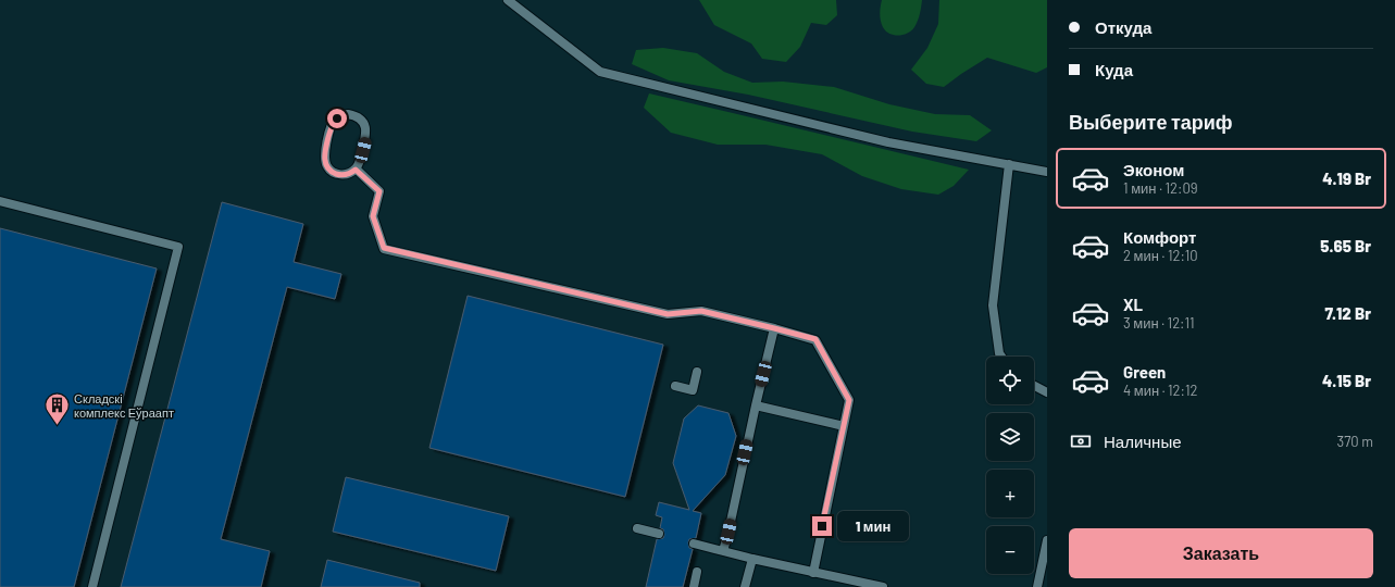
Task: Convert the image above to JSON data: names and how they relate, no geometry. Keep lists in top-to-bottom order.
{
  "places": {
    "building": ["Складскі комплекс Еўраапт"]
  },
  "page": {
    "banner": ["Откуда", "Куда"],
    "heading": "Выберите тариф",
    "list": [
      {
        "name": "Эконом",
        "note": "1 мин · 12:09",
        "value": "4.19 Br"
      },
      {
        "name": "Комфорт",
        "note": "2 мин · 12:10",
        "value": "5.65 Br"
      },
      {
        "name": "XL",
        "note": "3 мин · 12:11",
        "value": "7.12 Br"
      },
      {
        "name": "Green",
        "note": "4 мин · 12:12",
        "value": "4.15 Br"
      }
    ],
    "map_buttons": ["+", "−"],
    "pay": ["Наличные", "370 m"],
    "bubble": "1 мин",
    "buttons": "Заказать"
  }
}
